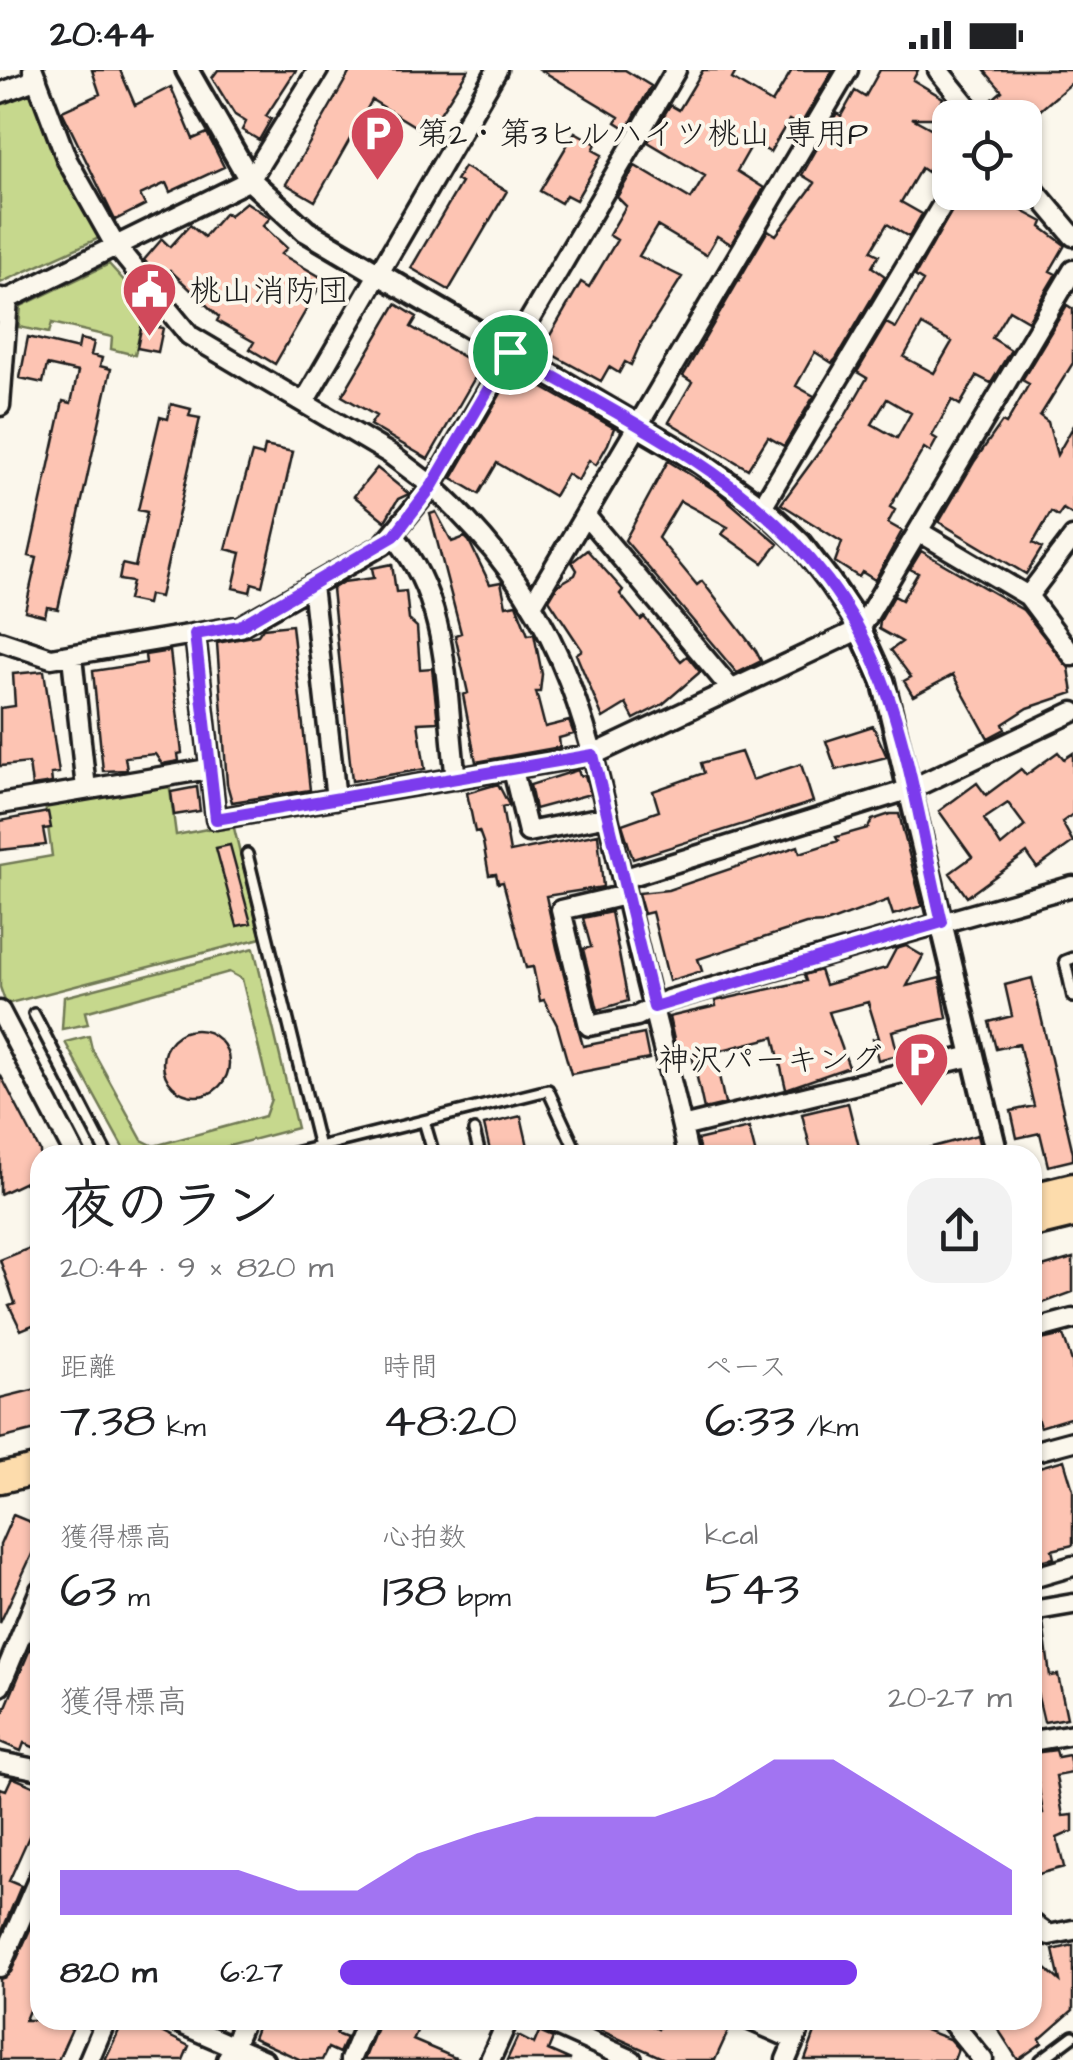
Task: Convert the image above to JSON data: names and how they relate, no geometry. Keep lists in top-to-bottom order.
{
  "places": {
    "parking": ["第2・第3ヒルハイツ桃山 専用P", "神沢パーキング"],
    "public building": ["桃山消防団"]
  },
  "page": {
    "status": "20:44",
    "heading": ["夜のラン", "20:44 · 9 × 820 m"],
    "stats": [
      ["距離", "7.38 km"],
      ["時間", "48:20"],
      ["ペース", "6:33 /km"],
      ["獲得標高", "63 m"],
      ["心拍数", "138 bpm"],
      ["kcal", "543"]
    ],
    "chart": ["獲得標高", "20–27 m"],
    "list": [
      {
        "name": "820 m",
        "note": "6:27"
      }
    ]
  }
}
